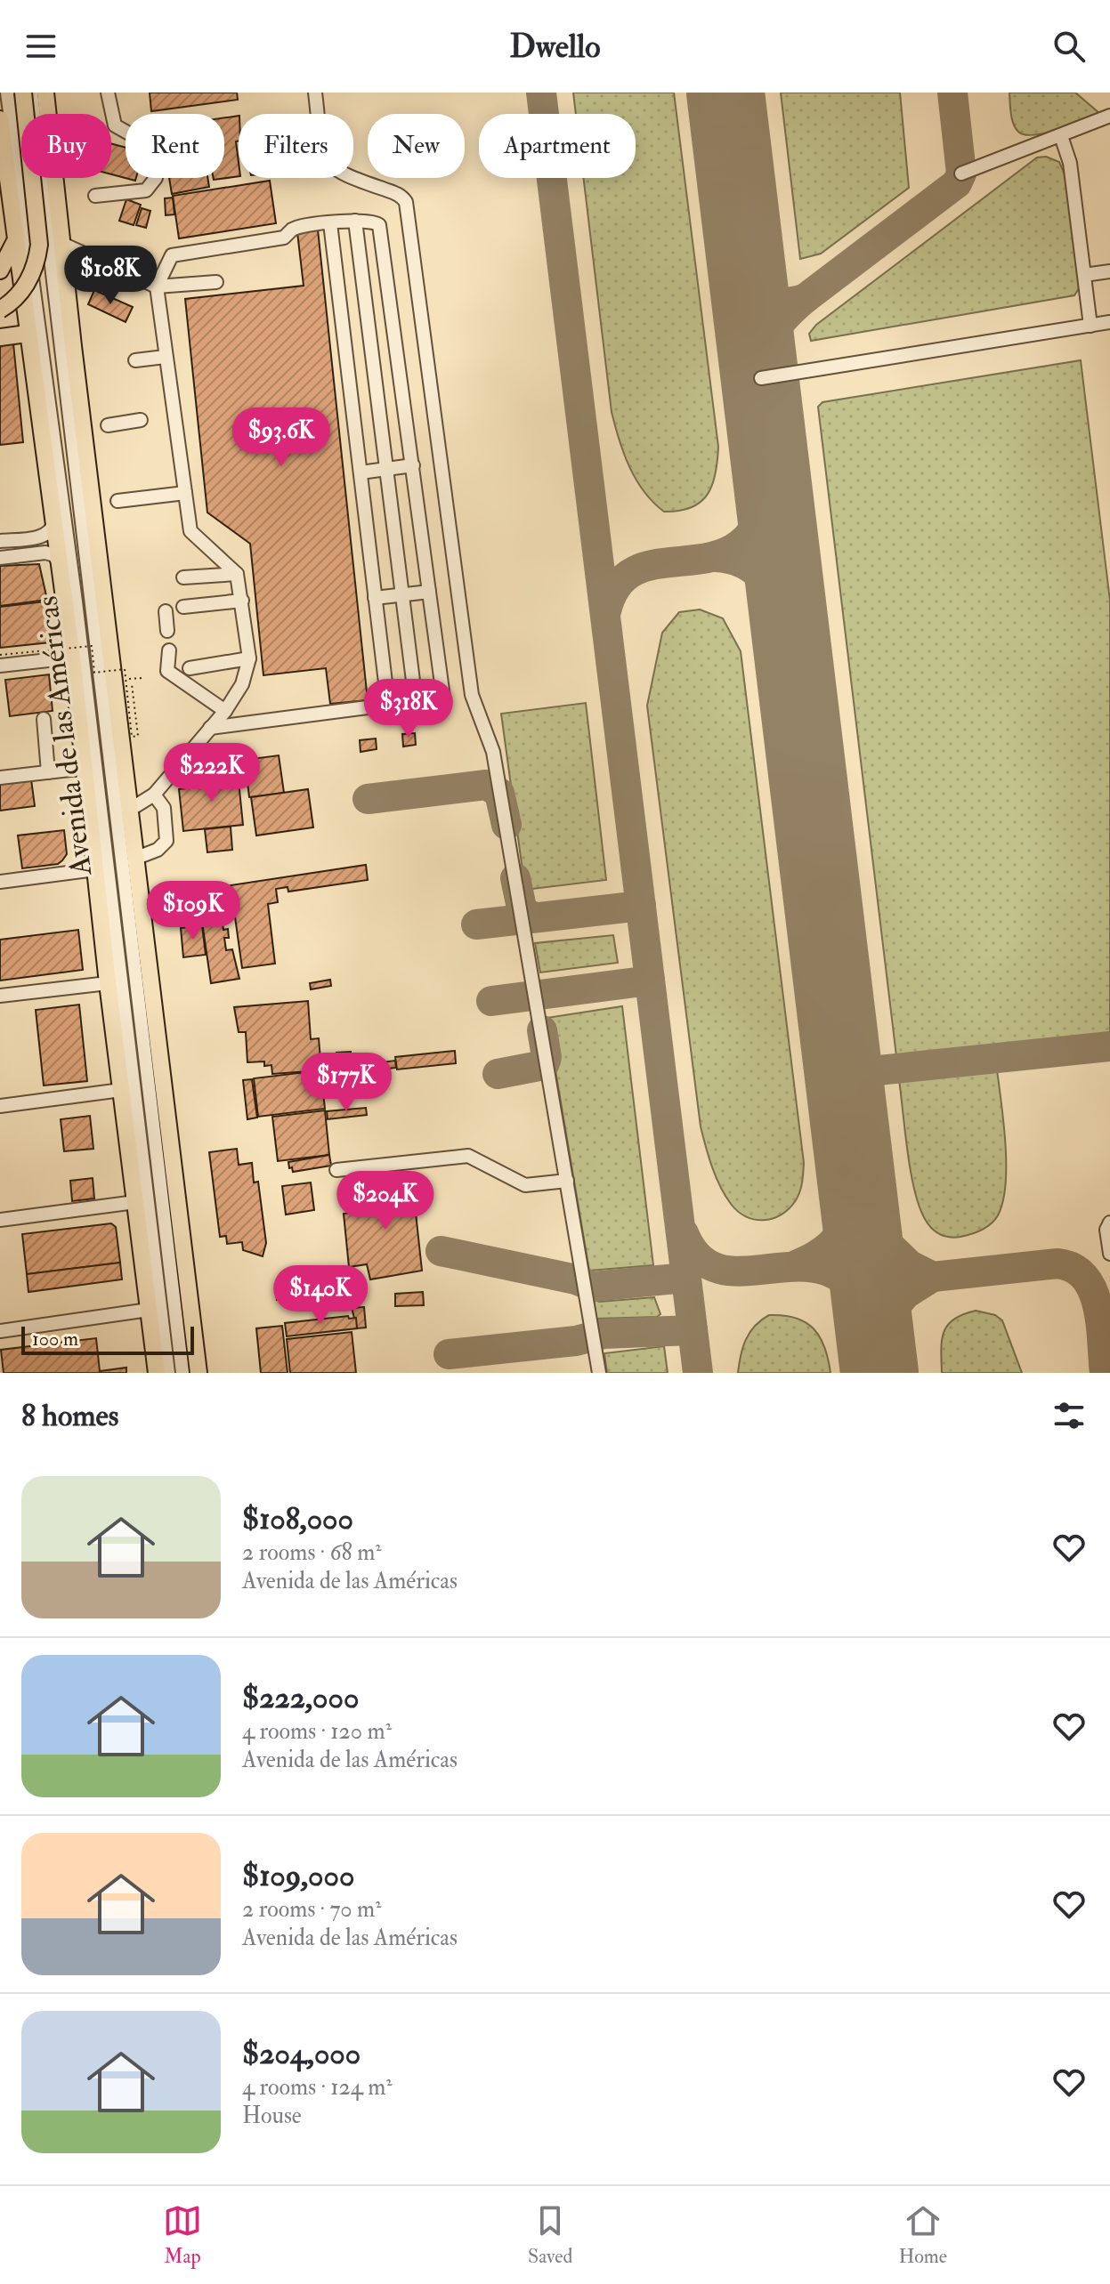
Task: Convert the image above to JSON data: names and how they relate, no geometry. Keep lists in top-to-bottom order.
{
  "streets": {
    "main road": ["Avenida de las Américas"]
  },
  "scale_bar": "100 m",
  "page": {
    "header": "Dwello",
    "chip": [
      "Buy",
      "Rent",
      "Filters",
      "New",
      "Apartment"
    ],
    "price": [
      "$108K",
      "$93.6K",
      "$318K",
      "$222K",
      "$109K",
      "$177K",
      "$204K",
      "$140K"
    ],
    "scale": "100 m",
    "heading": "8 homes",
    "list": [
      {
        "name": "$108,000",
        "note": "2 rooms · 68 m² · Avenida de las Américas"
      },
      {
        "name": "$222,000",
        "note": "4 rooms · 120 m² · Avenida de las Américas"
      },
      {
        "name": "$109,000",
        "note": "2 rooms · 70 m² · Avenida de las Américas"
      },
      {
        "name": "$204,000",
        "note": "4 rooms · 124 m² · House"
      }
    ],
    "tabs": ["Map", "Saved", "Home"]
  }
}
